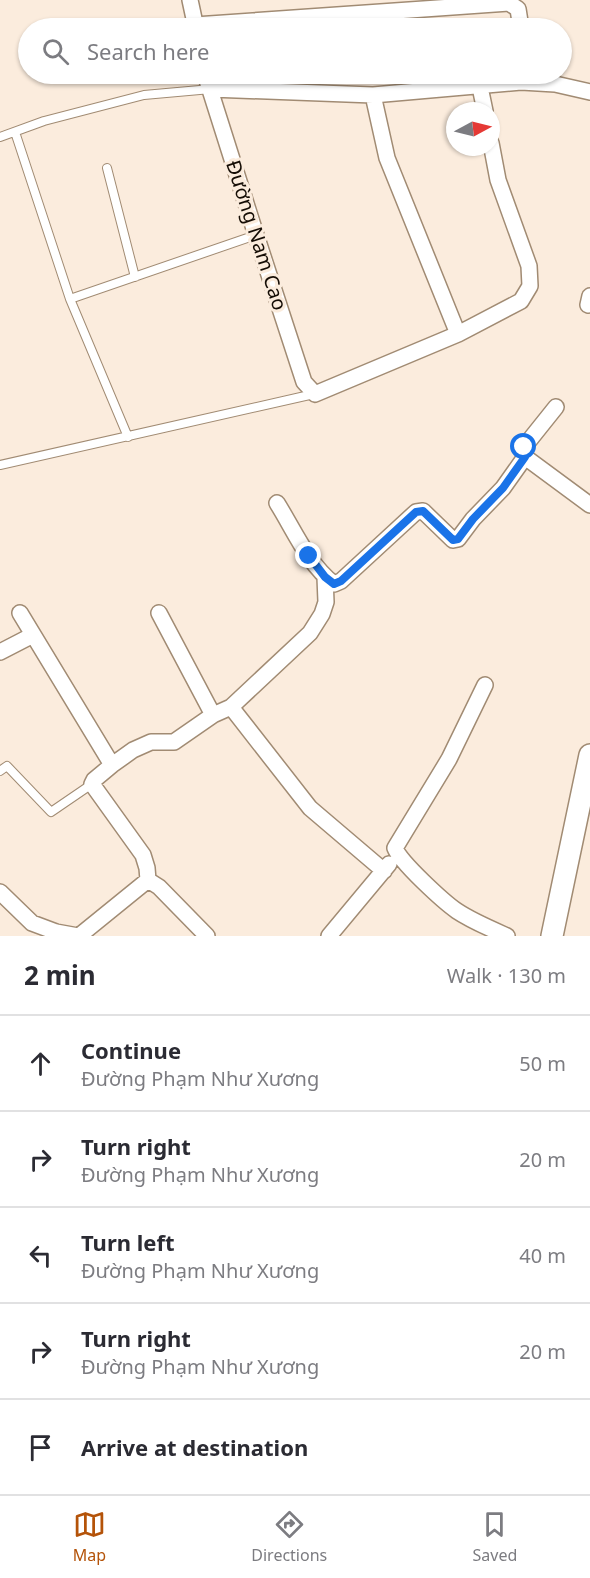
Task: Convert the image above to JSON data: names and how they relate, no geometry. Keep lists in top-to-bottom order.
{
  "streets": {
    "street": ["Đường Nam Cao"]
  },
  "north": "right",
  "page": {
    "search": "Search here",
    "heading": ["2 min", "Walk · 130 m"],
    "list": [
      ["Continue", "Đường Phạm Như Xương", "50 m"],
      ["Turn right", "Đường Phạm Như Xương", "20 m"],
      ["Turn left", "Đường Phạm Như Xương", "40 m"],
      ["Turn right", "Đường Phạm Như Xương", "20 m"],
      "Arrive at destination"
    ],
    "nav": ["Map", "Directions", "Saved"]
  }
}
